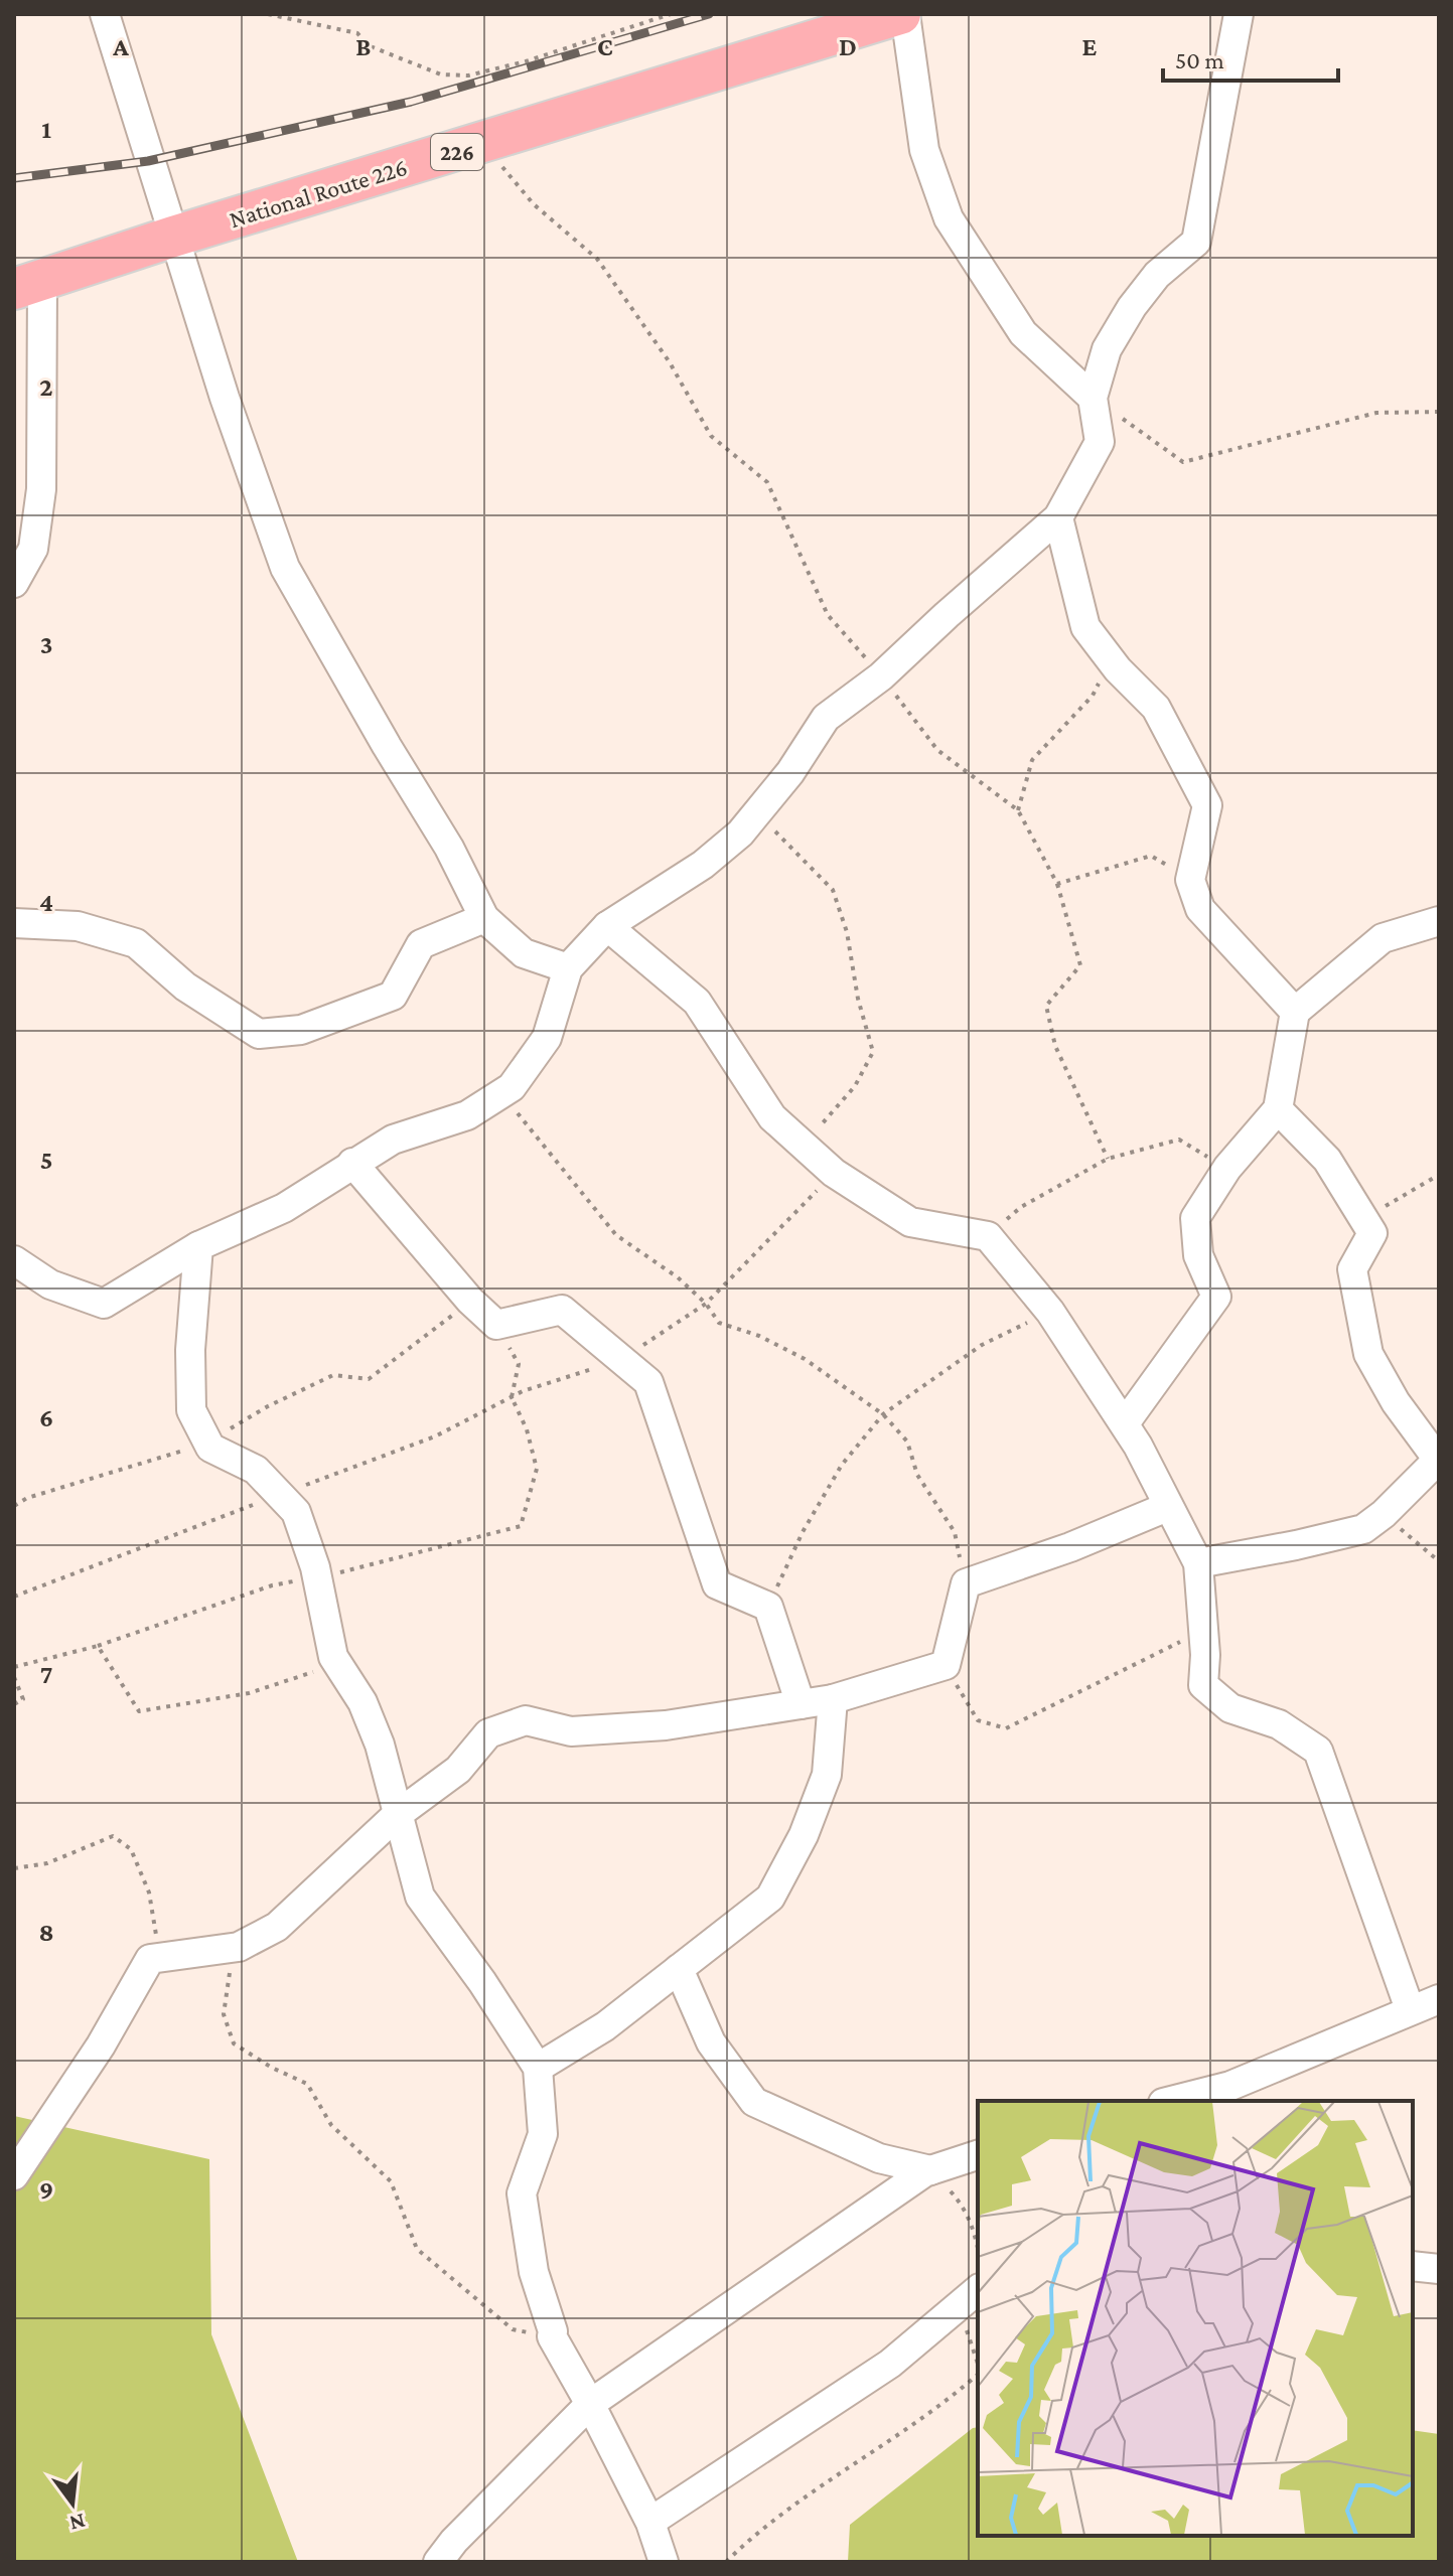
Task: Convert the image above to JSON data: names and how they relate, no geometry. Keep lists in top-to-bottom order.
{
  "streets": {
    "highway": ["226", "National Route 226"]
  },
  "scale_bar": "50 m",
  "north": "bottom",
  "grid": {
    "columns": [
      "A",
      "B",
      "C",
      "D",
      "E"
    ],
    "rows": [
      "1",
      "2",
      "3",
      "4",
      "5",
      "6",
      "7",
      "8",
      "9"
    ]
  }
}
